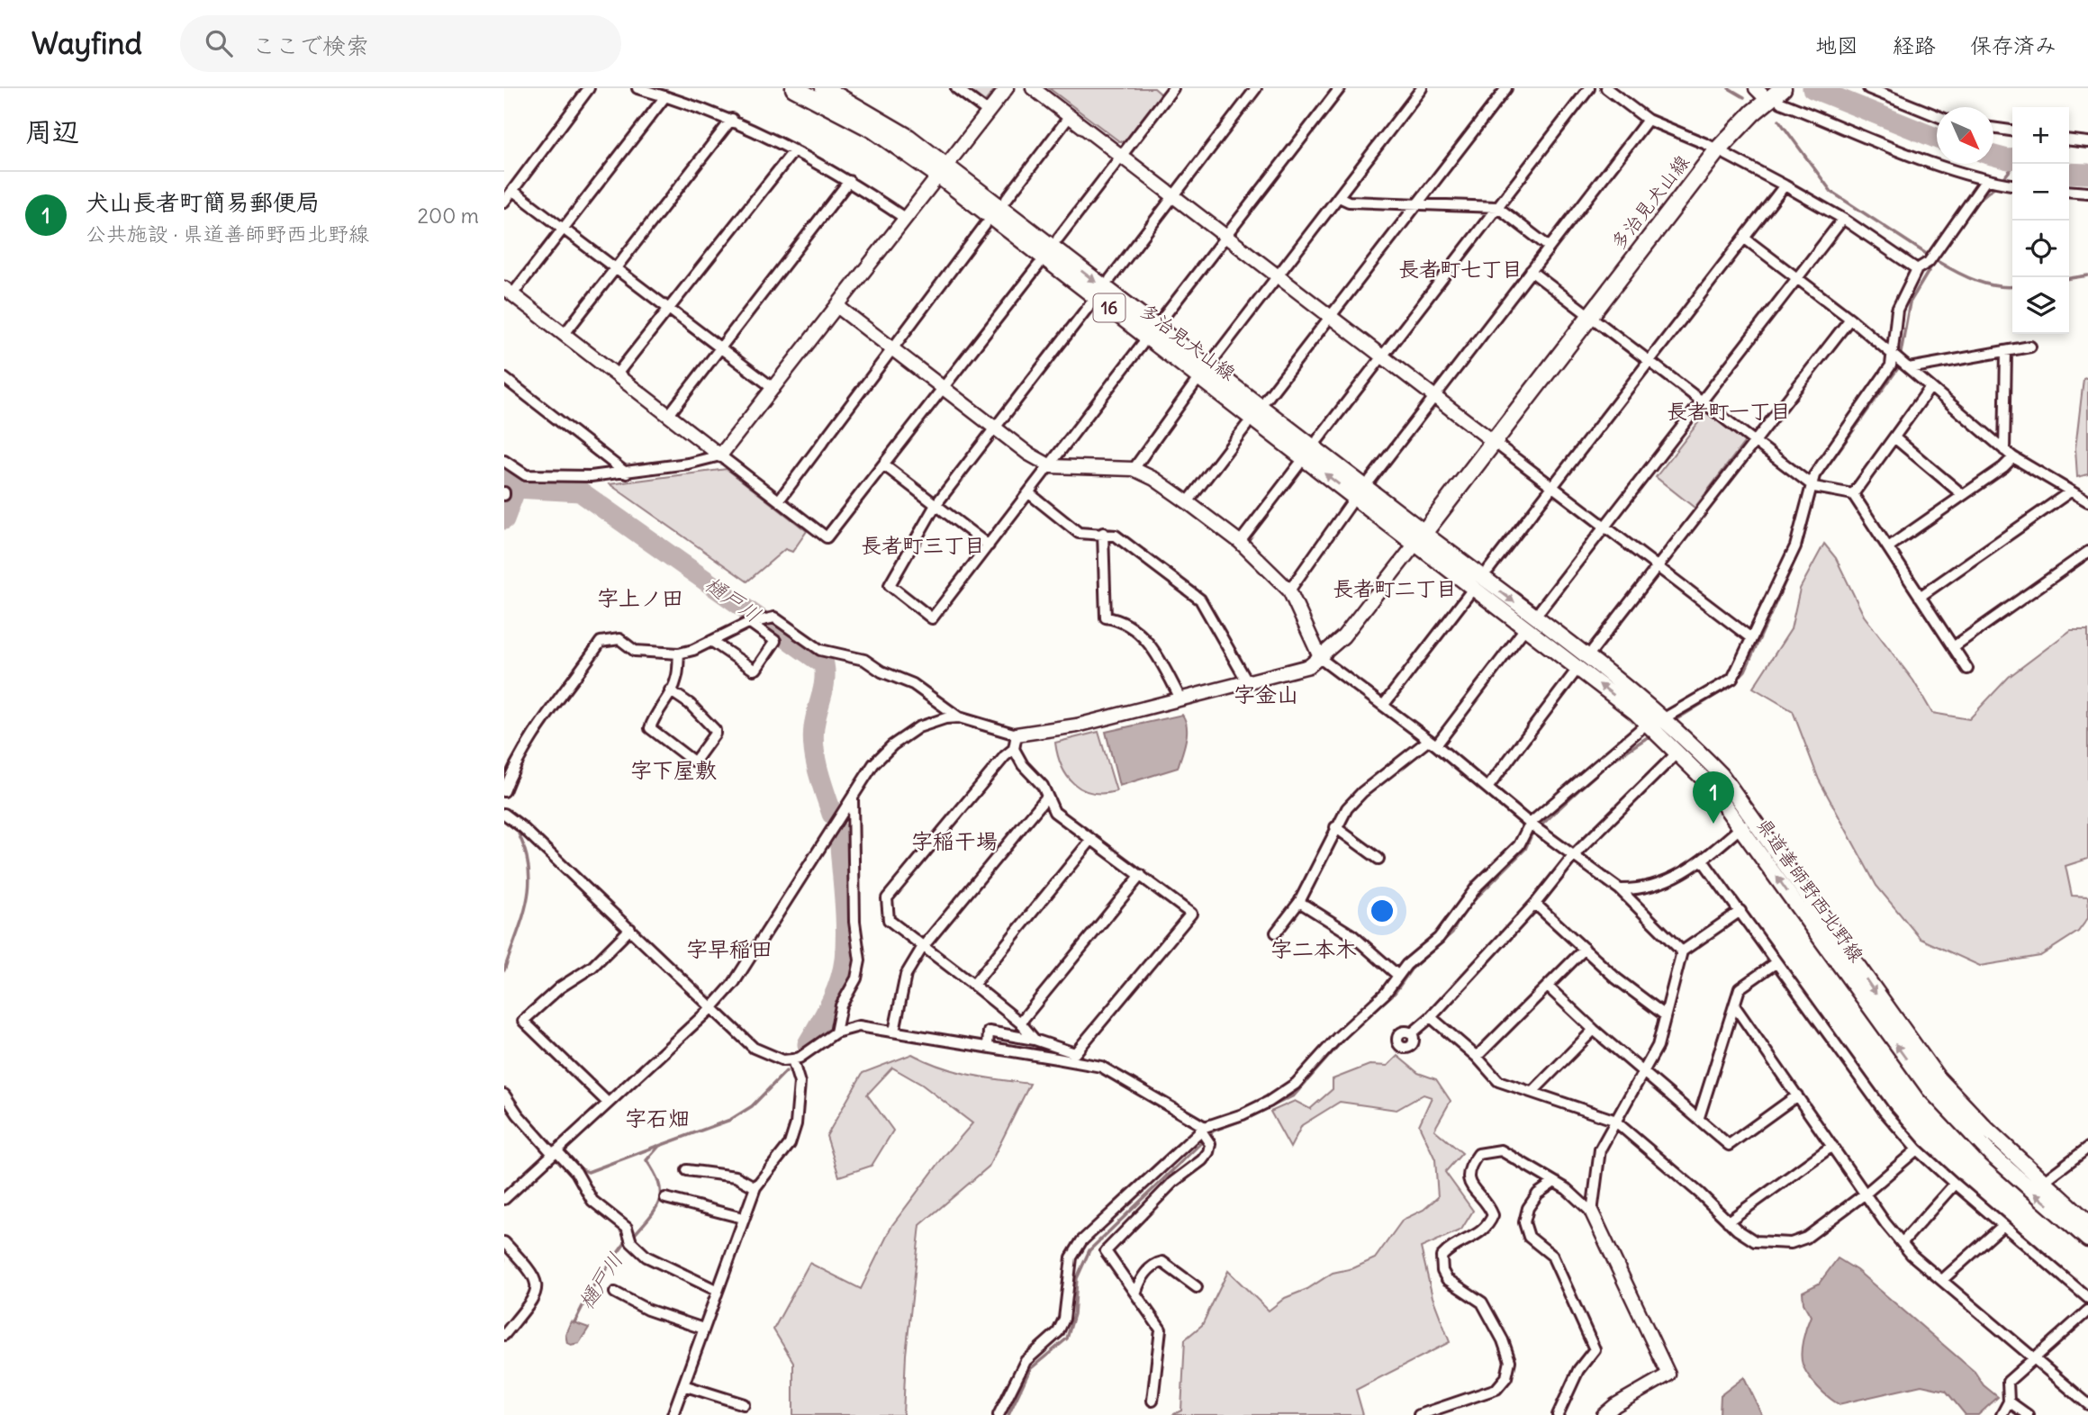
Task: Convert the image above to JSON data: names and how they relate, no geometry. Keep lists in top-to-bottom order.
{
  "streets": {
    "main road": ["多治見犬山線", "16", "県道善師野西北野線"]
  },
  "crossings": [
    ["多治見犬山線", "県道善師野西北野線"]
  ],
  "districts": [
    "長者町七丁目",
    "長者町一丁目",
    "長者町三丁目",
    "長者町二丁目",
    "字上ノ田",
    "字金山",
    "字下屋敷",
    "字稲干場",
    "字早稲田",
    "字二本木",
    "字石畑"
  ],
  "water": ["樋戸川"],
  "north": "bottom right",
  "page": {
    "header": "Wayfind",
    "search": "ここで検索",
    "nav": ["地図", "経路", "保存済み"],
    "heading": "周辺",
    "map_buttons": ["+", "−"],
    "list": [
      {
        "mark": "1",
        "name": "犬山長者町簡易郵便局",
        "note": "公共施設 · 県道善師野西北野線",
        "value": "200 m"
      }
    ],
    "pins": "1"
  }
}
